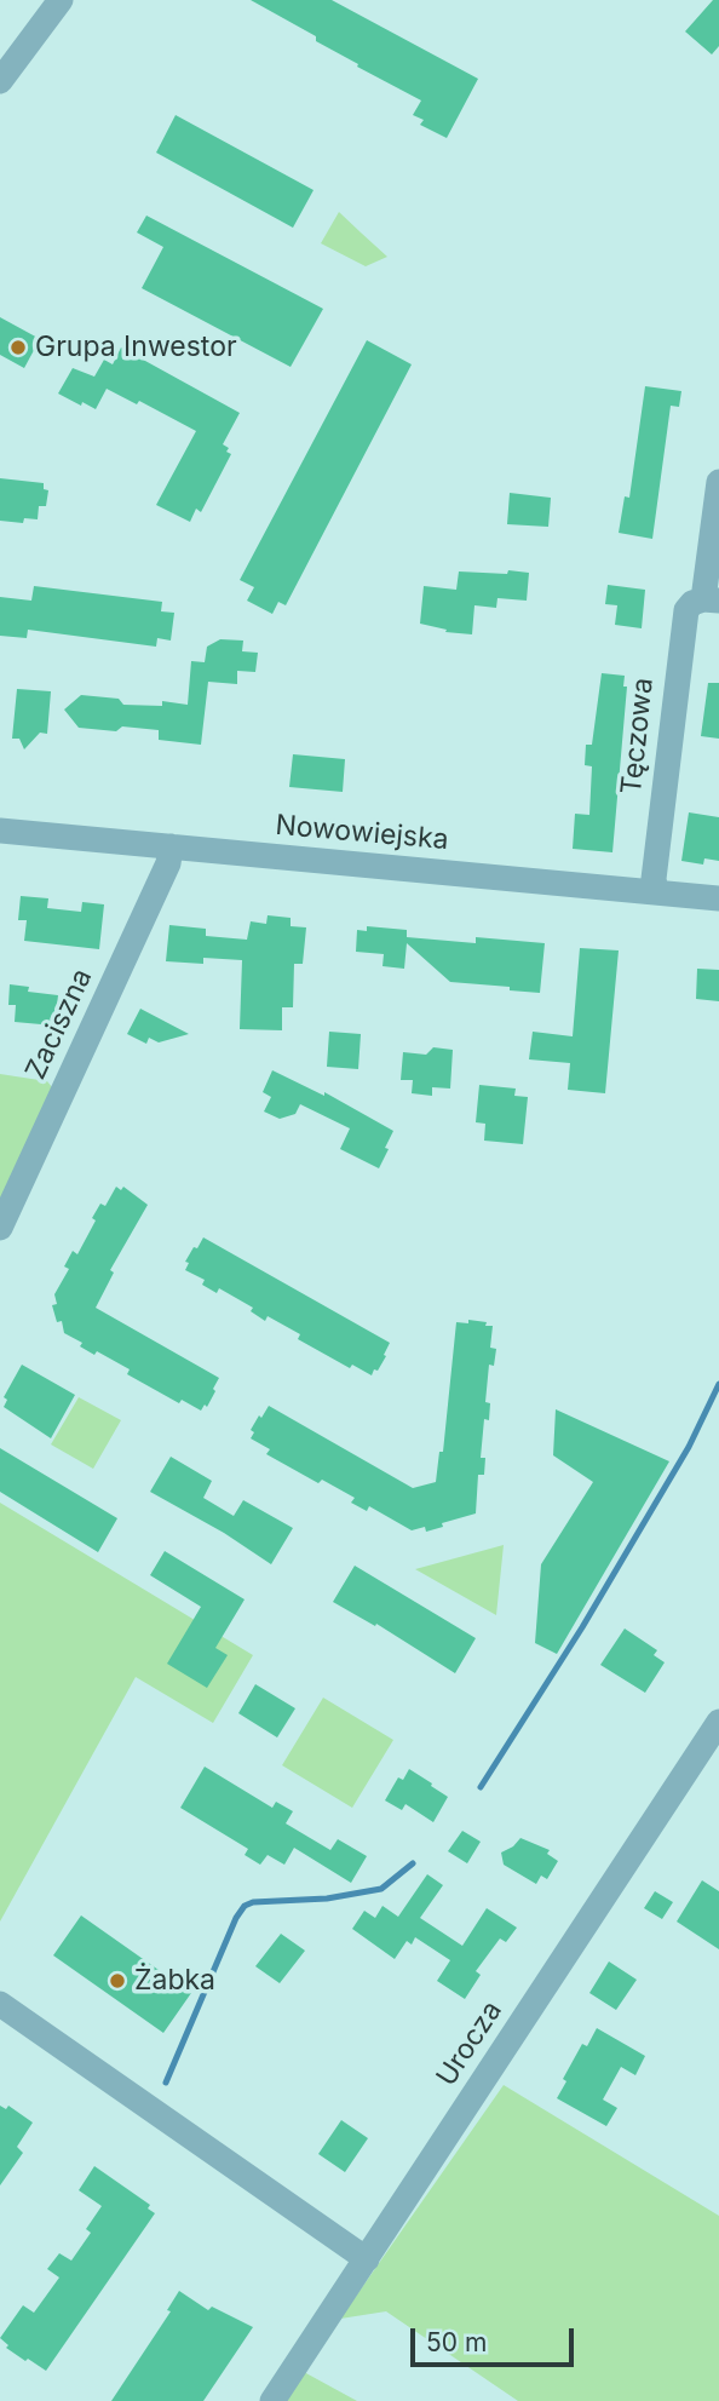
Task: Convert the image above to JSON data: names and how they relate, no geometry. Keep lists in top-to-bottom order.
{
  "streets": {
    "street": [
      "Tęczowa",
      "Nowowiejska",
      "Zaciszna",
      "Urocza"
    ]
  },
  "crossings": [
    ["Tęczowa", "Nowowiejska"],
    ["Nowowiejska", "Zaciszna"]
  ],
  "places": ["Grupa Inwestor", "Żabka"],
  "scale_bar": "50 m"
}
